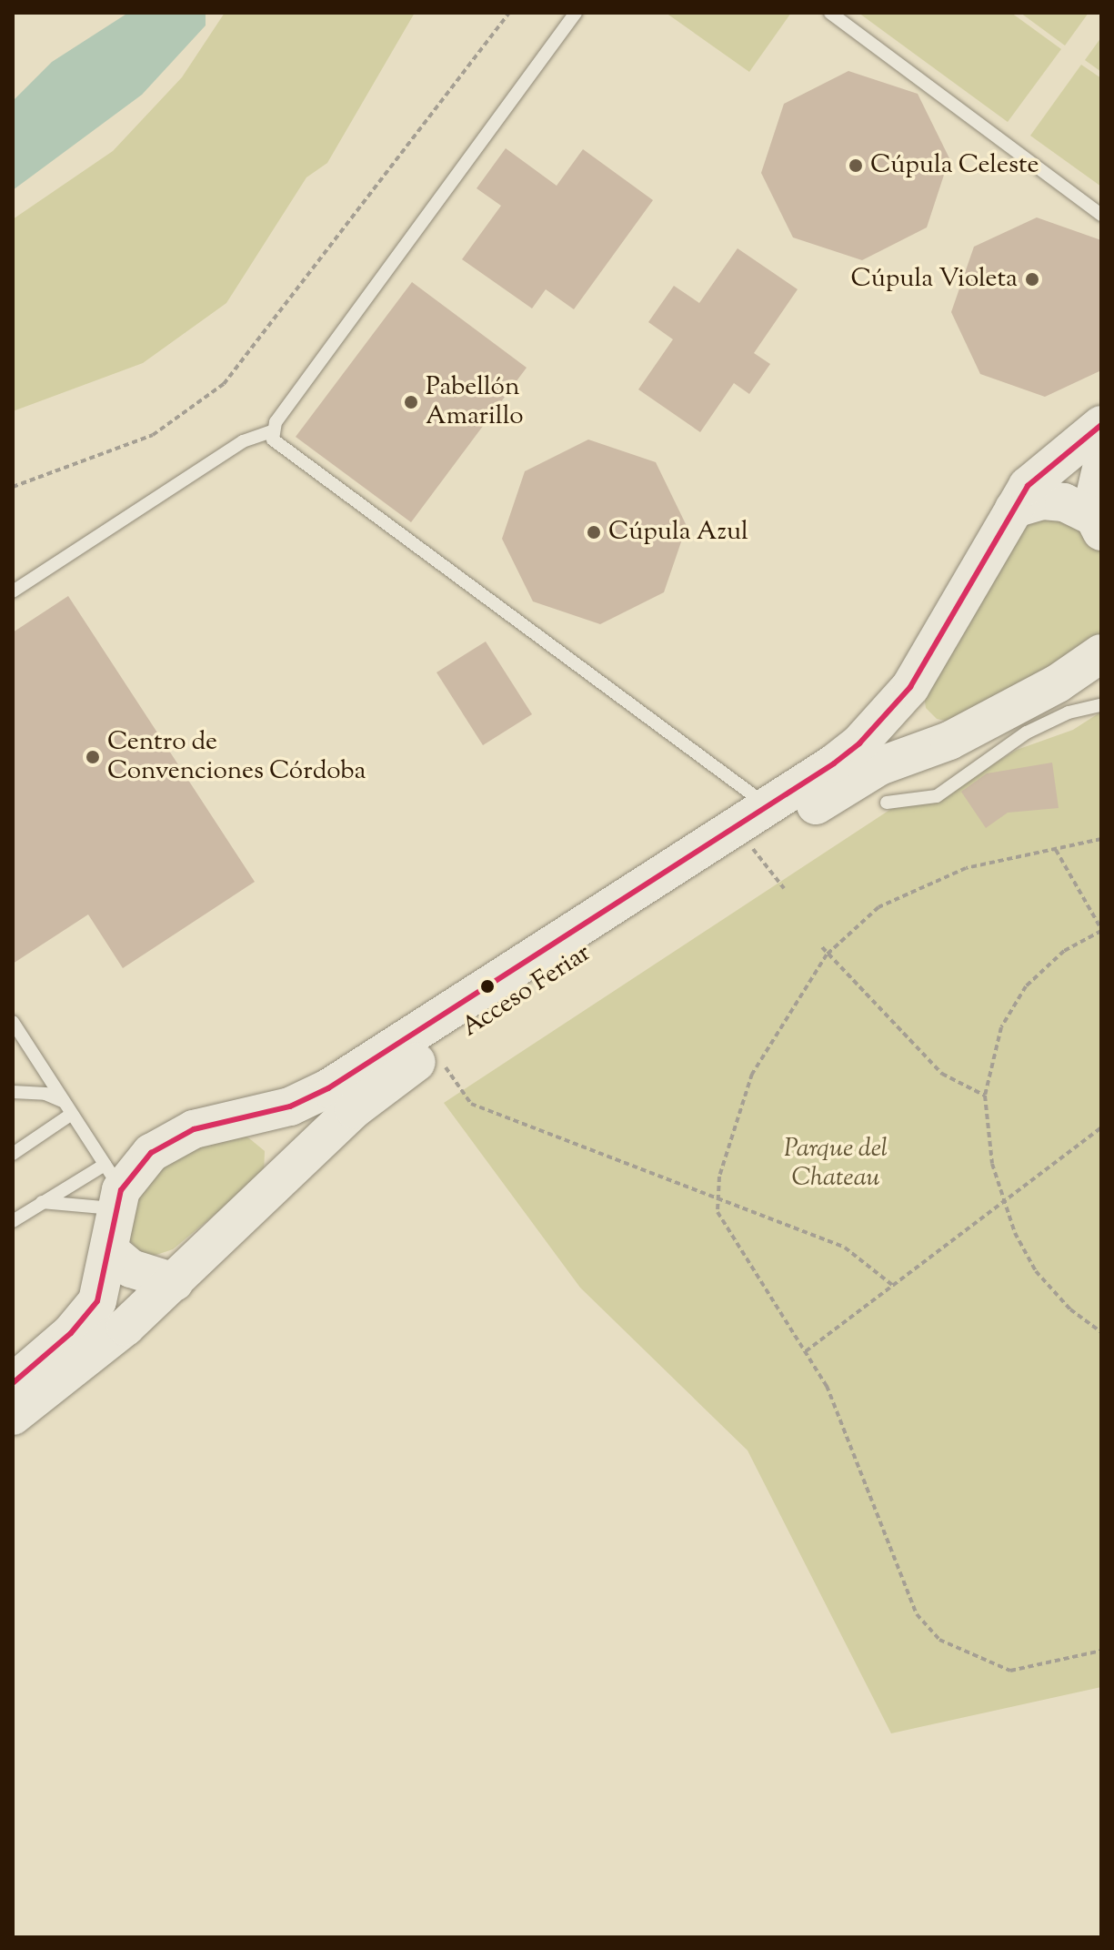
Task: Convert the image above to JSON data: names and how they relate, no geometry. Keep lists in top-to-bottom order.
{
  "streets": {
    "main road": ["Acceso Feriar"]
  },
  "parks": ["Parque del Chateau"],
  "places": [
    "Cúpula Celeste",
    "Cúpula Violeta",
    "Pabellón Amarillo",
    "Cúpula Azul",
    "Centro de Convenciones Córdoba"
  ]
}
